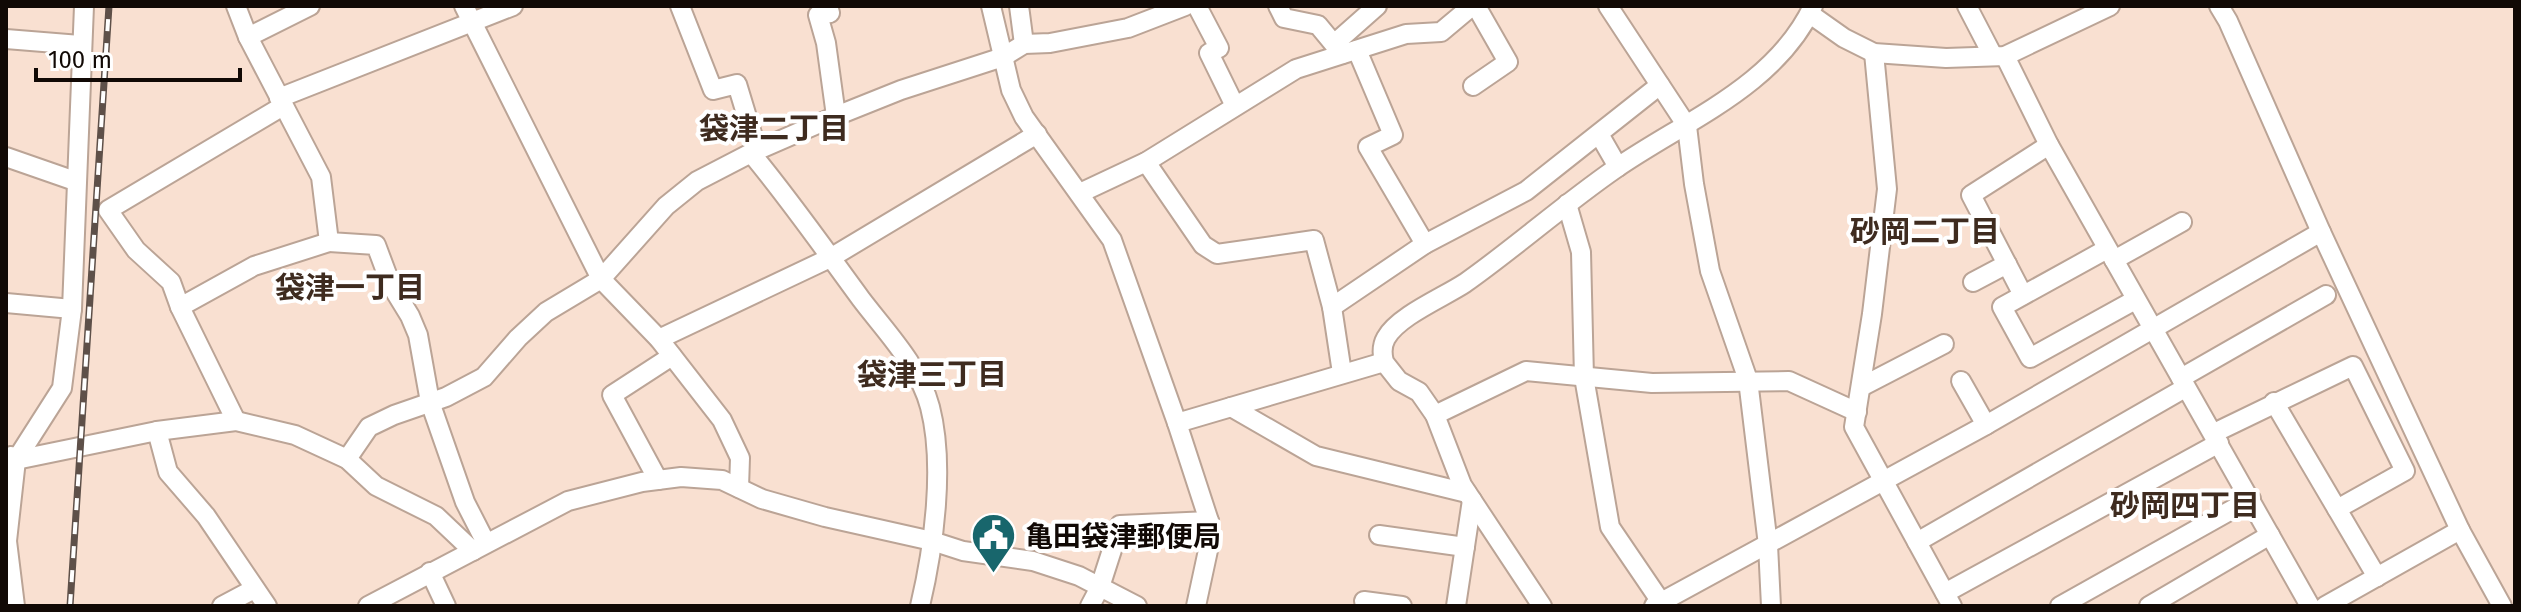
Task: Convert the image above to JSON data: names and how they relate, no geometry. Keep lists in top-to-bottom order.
{
  "districts": [
    "袋津二丁目",
    "砂岡二丁目",
    "袋津一丁目",
    "袋津三丁目",
    "砂岡四丁目"
  ],
  "places": {
    "public building": ["亀田袋津郵便局"]
  },
  "scale_bar": "100 m"
}
